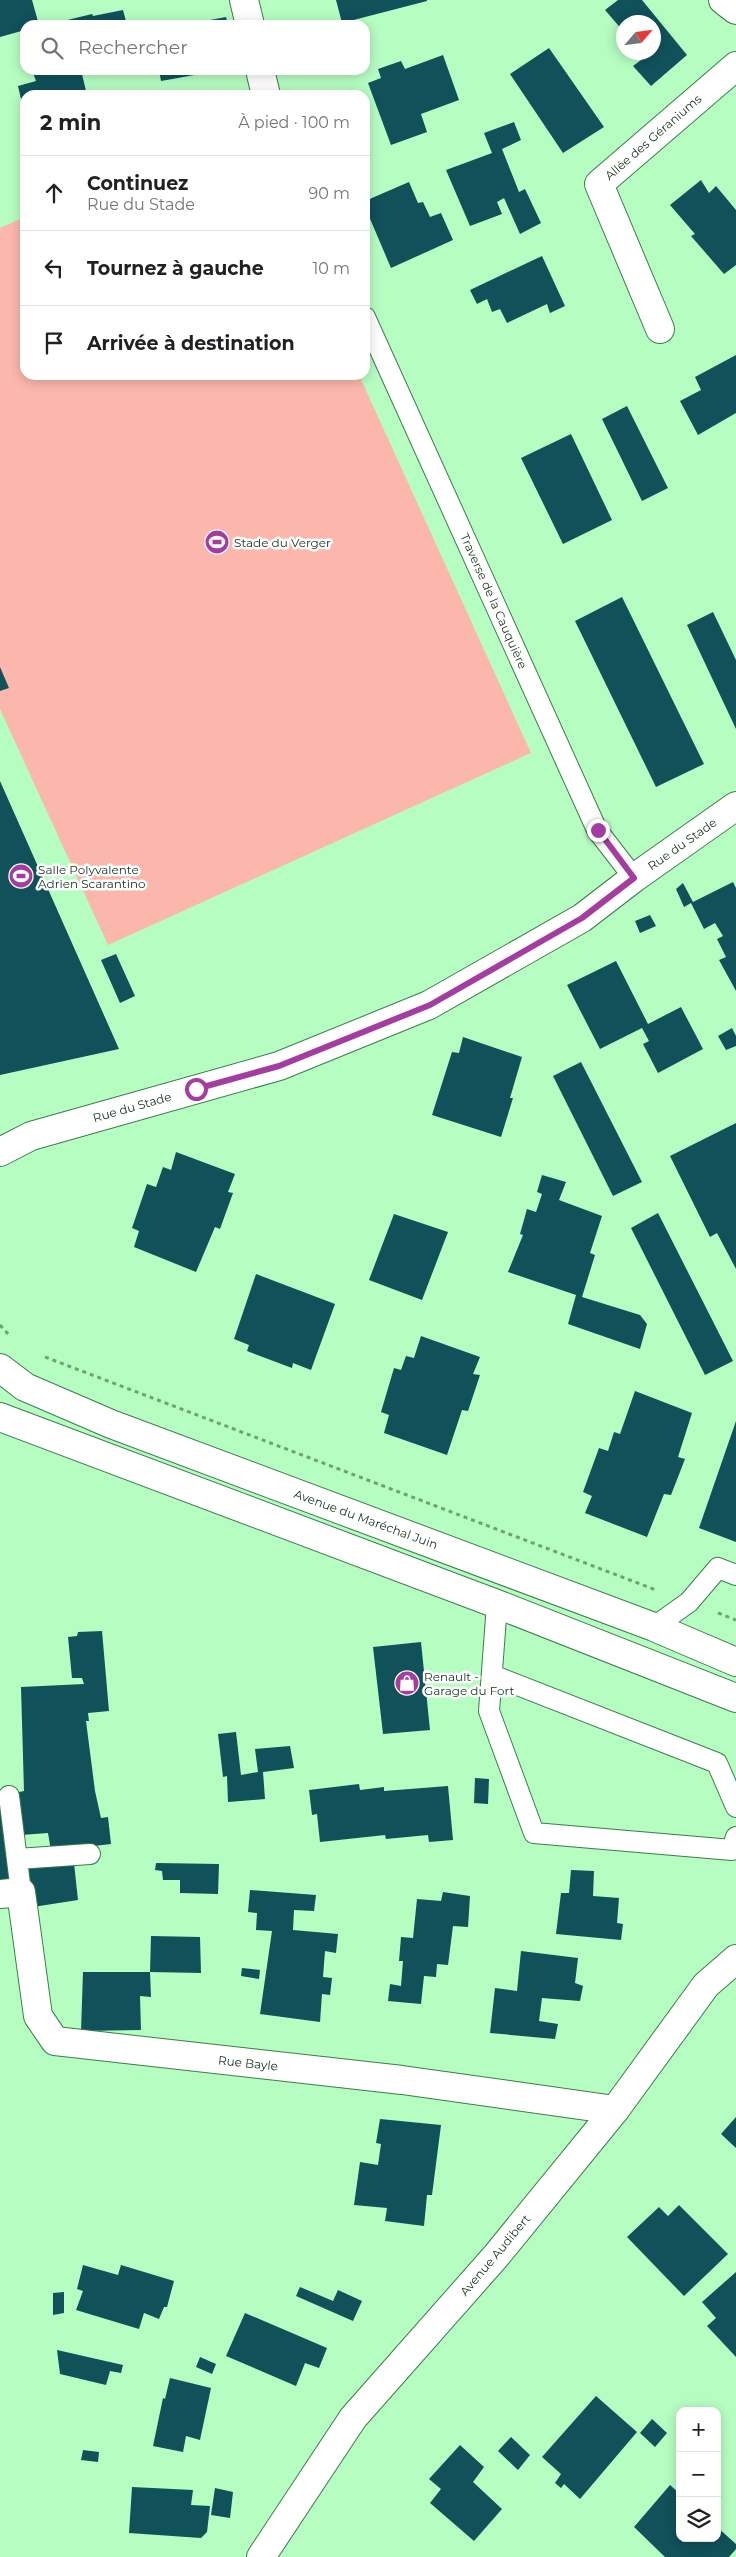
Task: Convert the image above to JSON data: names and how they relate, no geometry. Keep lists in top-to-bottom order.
{
  "streets": {
    "street": [
      "Allée des Géraniums",
      "Rue du Stade",
      "Avenue du Maréchal Juin",
      "Rue Bayle",
      "Avenue Audibert"
    ],
    "lane": ["Traverse de la Cauquière"]
  },
  "crossings": [
    ["Traverse de la Cauquière", "Rue du Stade"],
    ["Rue Bayle", "Avenue Audibert"]
  ],
  "places": {
    "sports": ["Stade du Verger", "Salle Polyvalente Adrien Scarantino"],
    "shop": ["Renault - Garage du Fort"]
  },
  "north": "top right",
  "page": {
    "search": "Rechercher",
    "heading": ["2 min", "À pied · 100 m"],
    "list": [
      ["Continuez", "Rue du Stade", "90 m"],
      ["Tournez à gauche", "10 m"],
      "Arrivée à destination"
    ],
    "map_buttons": ["+", "−"]
  }
}
